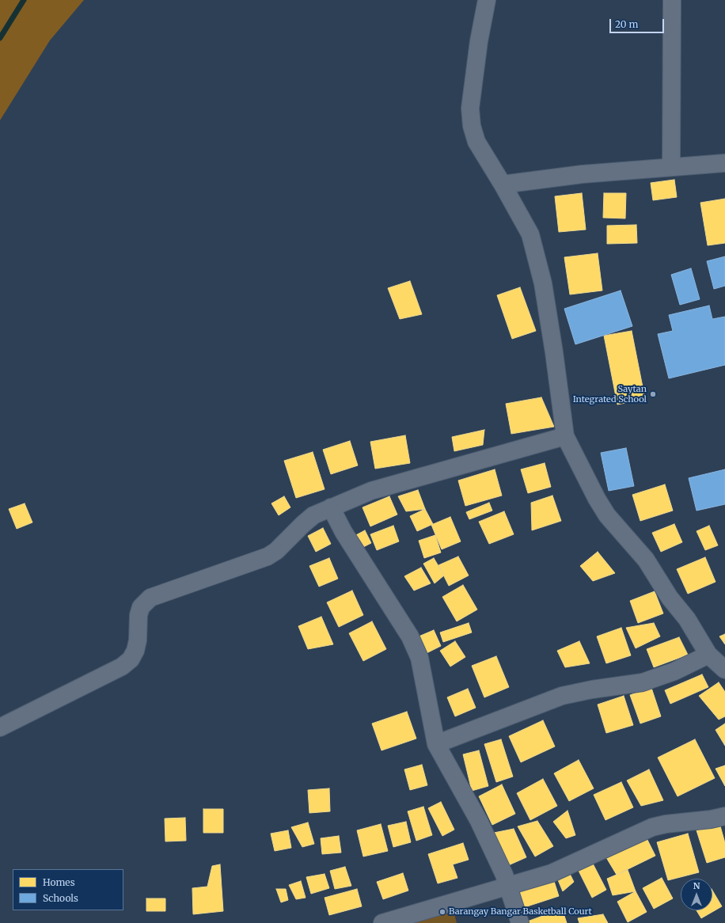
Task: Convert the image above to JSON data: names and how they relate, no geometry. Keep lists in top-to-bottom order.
{
  "places": ["Saytan Integrated School", "Barangay Bangar Basketball Court"],
  "legend": ["Homes", "Schools"],
  "scale_bar": "20 m",
  "north": "top"
}
